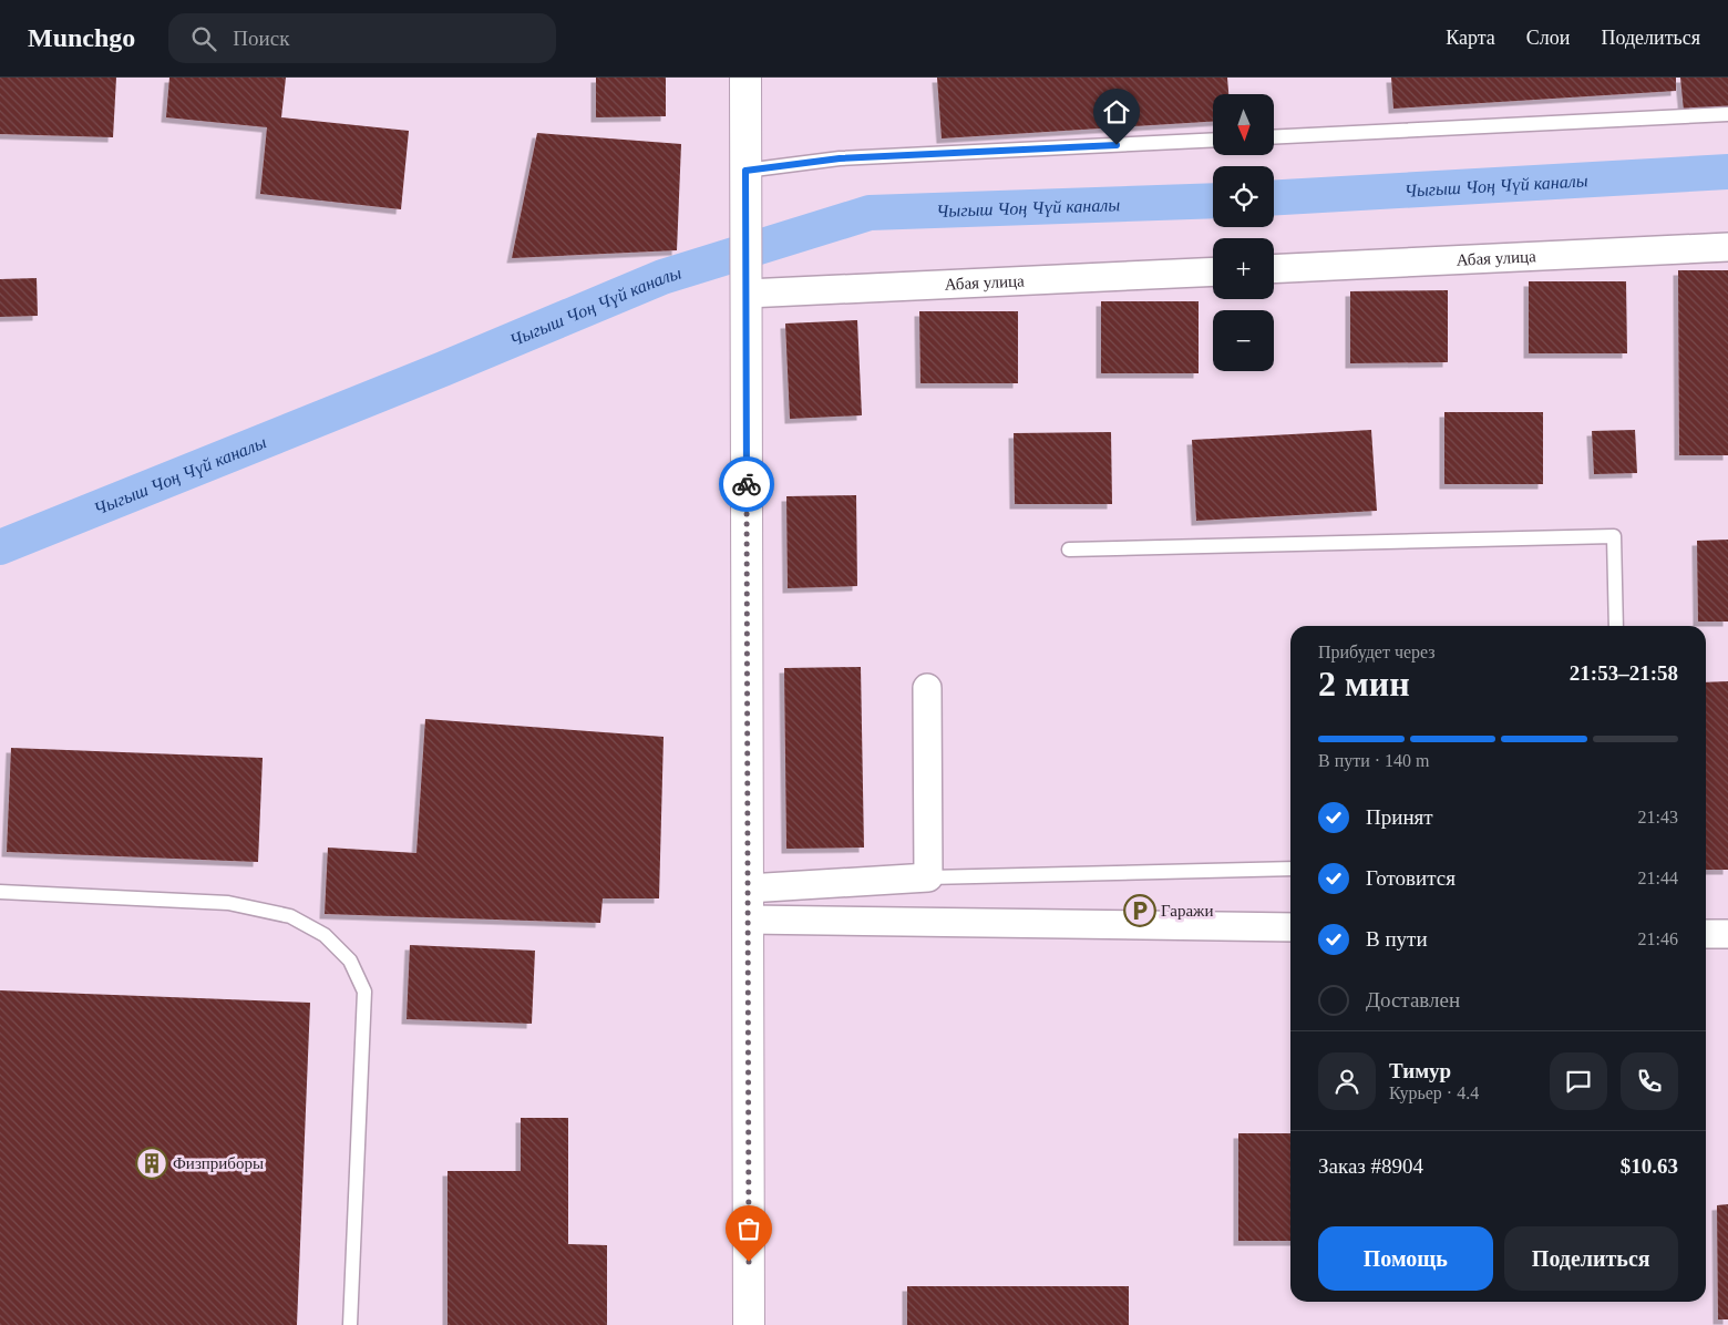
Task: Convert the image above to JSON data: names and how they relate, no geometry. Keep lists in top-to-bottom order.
{
  "streets": {
    "street": ["Абая улица"]
  },
  "water": ["Чыгыш Чоң Чүй каналы"],
  "places": {
    "parking": ["Гаражи"],
    "building": ["Физприборы"]
  },
  "north": "bottom",
  "page": {
    "header": "Munchgo",
    "search": "Поиск",
    "nav": ["Карта", "Слои", "Поделиться"],
    "map_buttons": ["+", "−"],
    "heading": ["2 мин", "Прибудет через", "21:53–21:58"],
    "panel": [
      "Тимур",
      "Курьер · 4.4",
      "Заказ #8904",
      "$10.63"
    ],
    "bar": "В пути · 140 m",
    "list": [
      ["Принят", "21:43"],
      ["Готовится", "21:44"],
      ["В пути", "21:46"],
      "Доставлен"
    ],
    "buttons": ["Помощь", "Поделиться"]
  }
}
